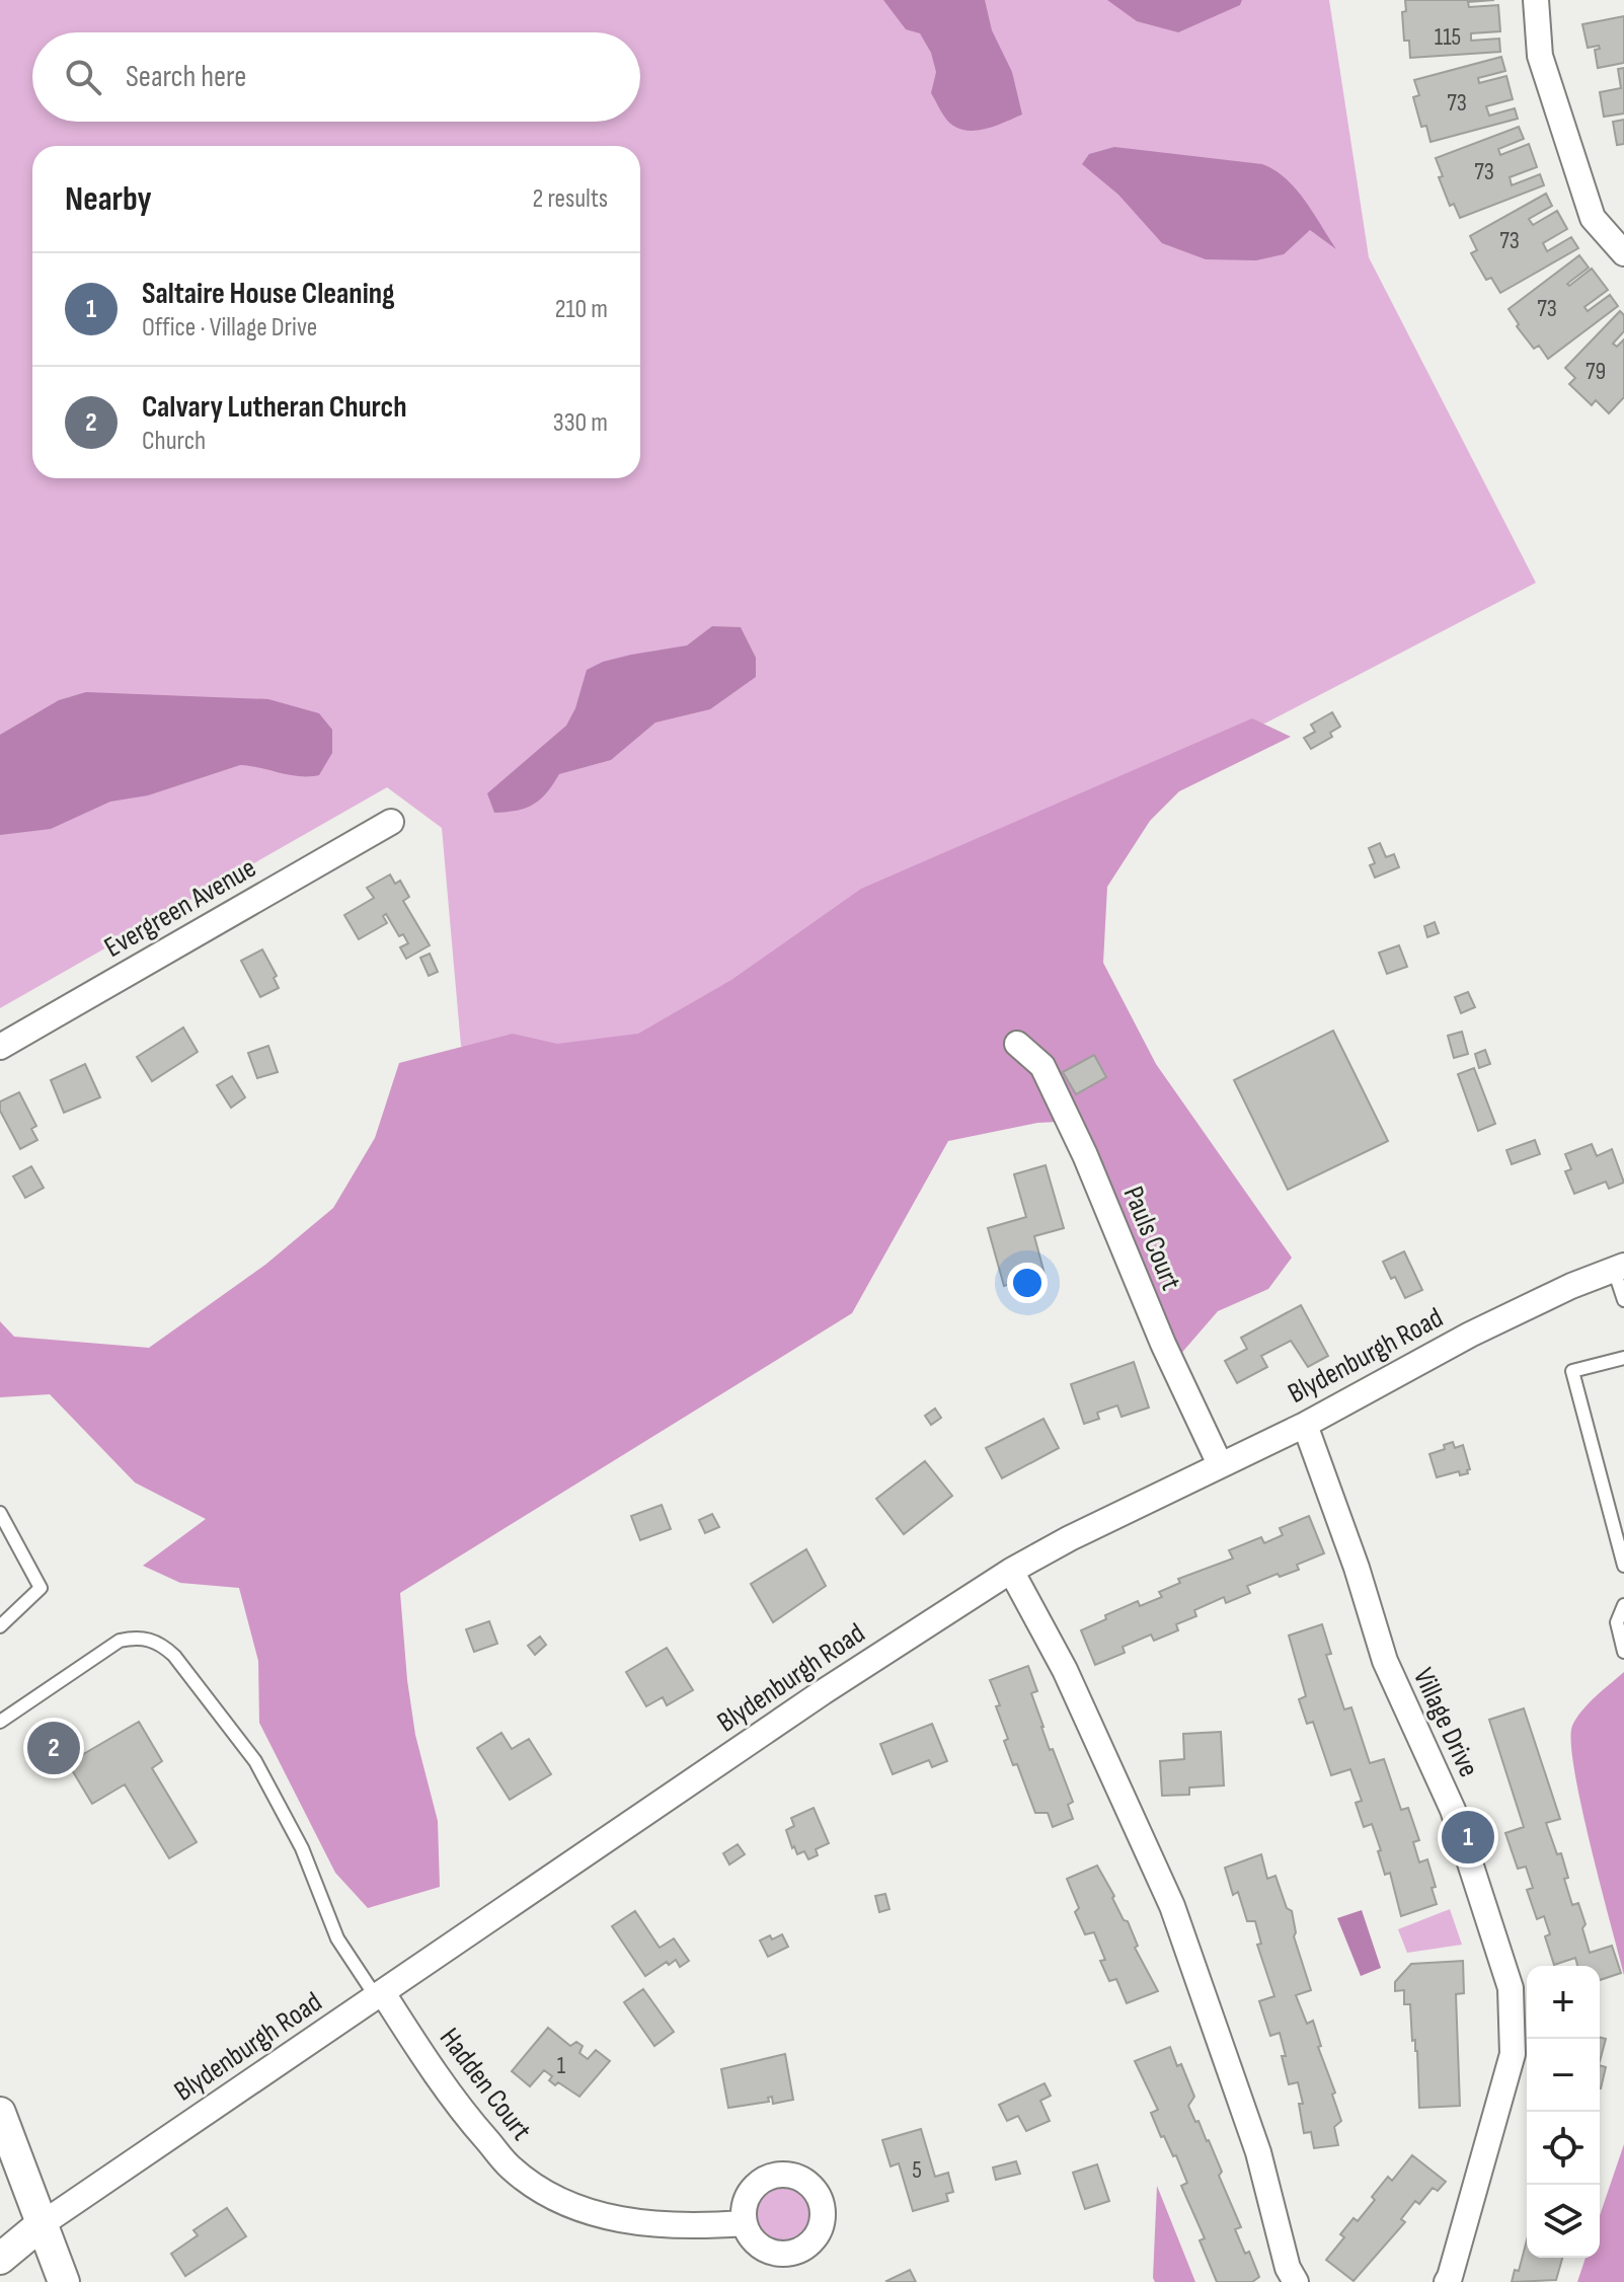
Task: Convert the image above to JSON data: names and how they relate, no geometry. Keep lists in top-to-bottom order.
{
  "streets": {
    "street": [
      "Evergreen Avenue",
      "Pauls Court",
      "Blydenburgh Road",
      "Village Drive",
      "Hadden Court"
    ]
  },
  "crossings": [
    ["Pauls Court", "Blydenburgh Road"],
    ["Blydenburgh Road", "Village Drive"],
    ["Blydenburgh Road", "Hadden Court"]
  ],
  "house_numbers": [
    "115",
    "73",
    "73",
    "73",
    "73",
    "79",
    "1",
    "5"
  ],
  "page": {
    "search": "Search here",
    "heading": ["Nearby", "2 results"],
    "list": [
      {
        "mark": "1",
        "name": "Saltaire House Cleaning",
        "note": "Office · Village Drive",
        "value": "210 m"
      },
      {
        "mark": "2",
        "name": "Calvary Lutheran Church",
        "note": "Church",
        "value": "330 m"
      }
    ],
    "pins": ["2", "1"],
    "map_buttons": ["+", "−"]
  }
}
